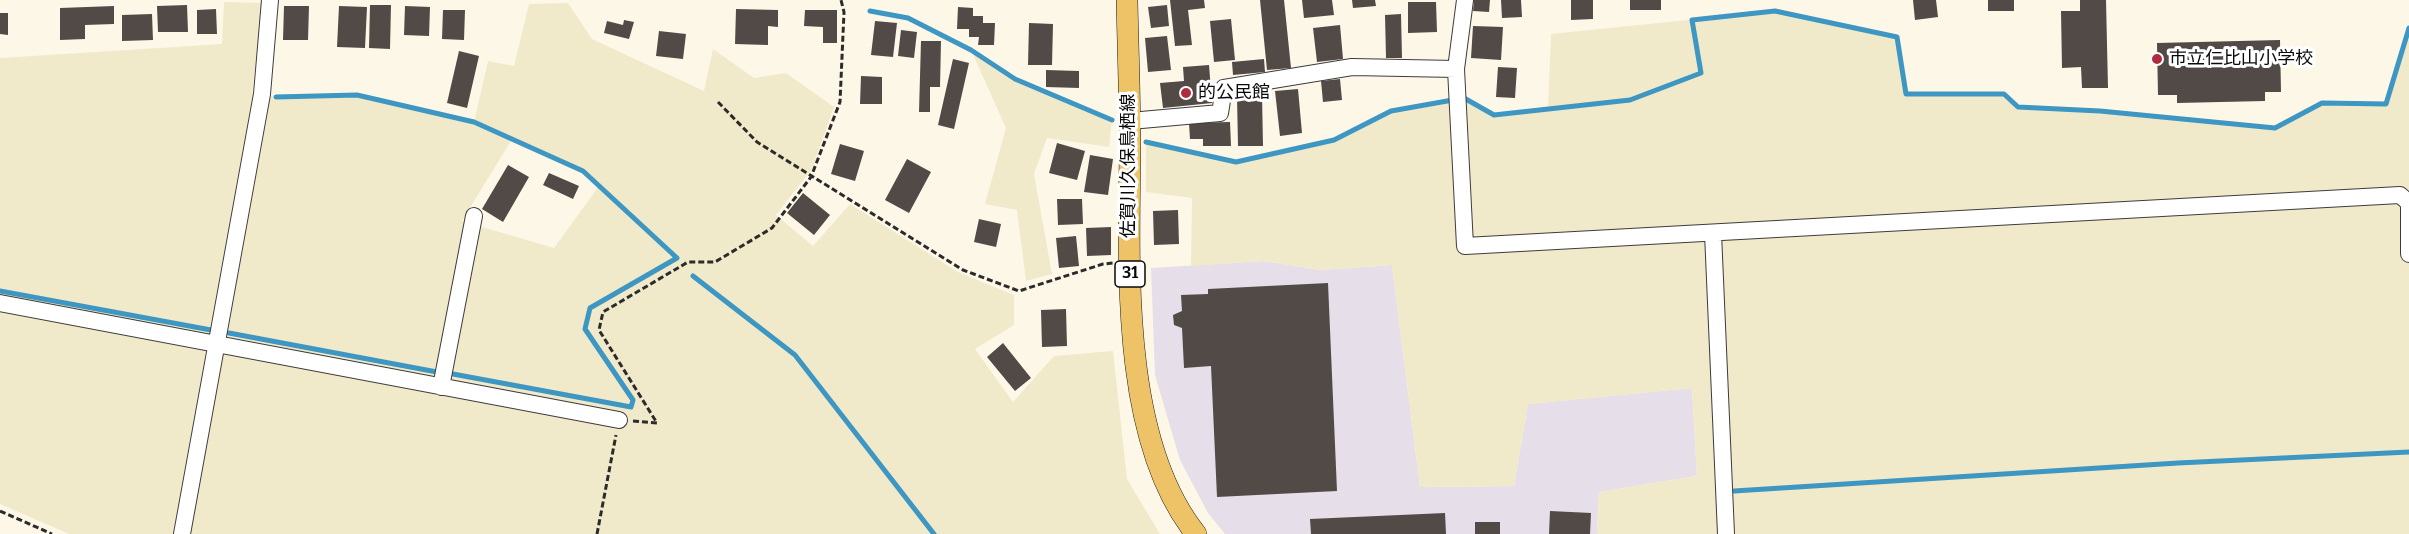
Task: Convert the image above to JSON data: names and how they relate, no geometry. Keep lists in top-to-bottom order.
{
  "streets": {
    "main road": ["佐賀川久保鳥栖線", "31"]
  },
  "places": ["市立仁比山小学校", "的公民館"]
}
